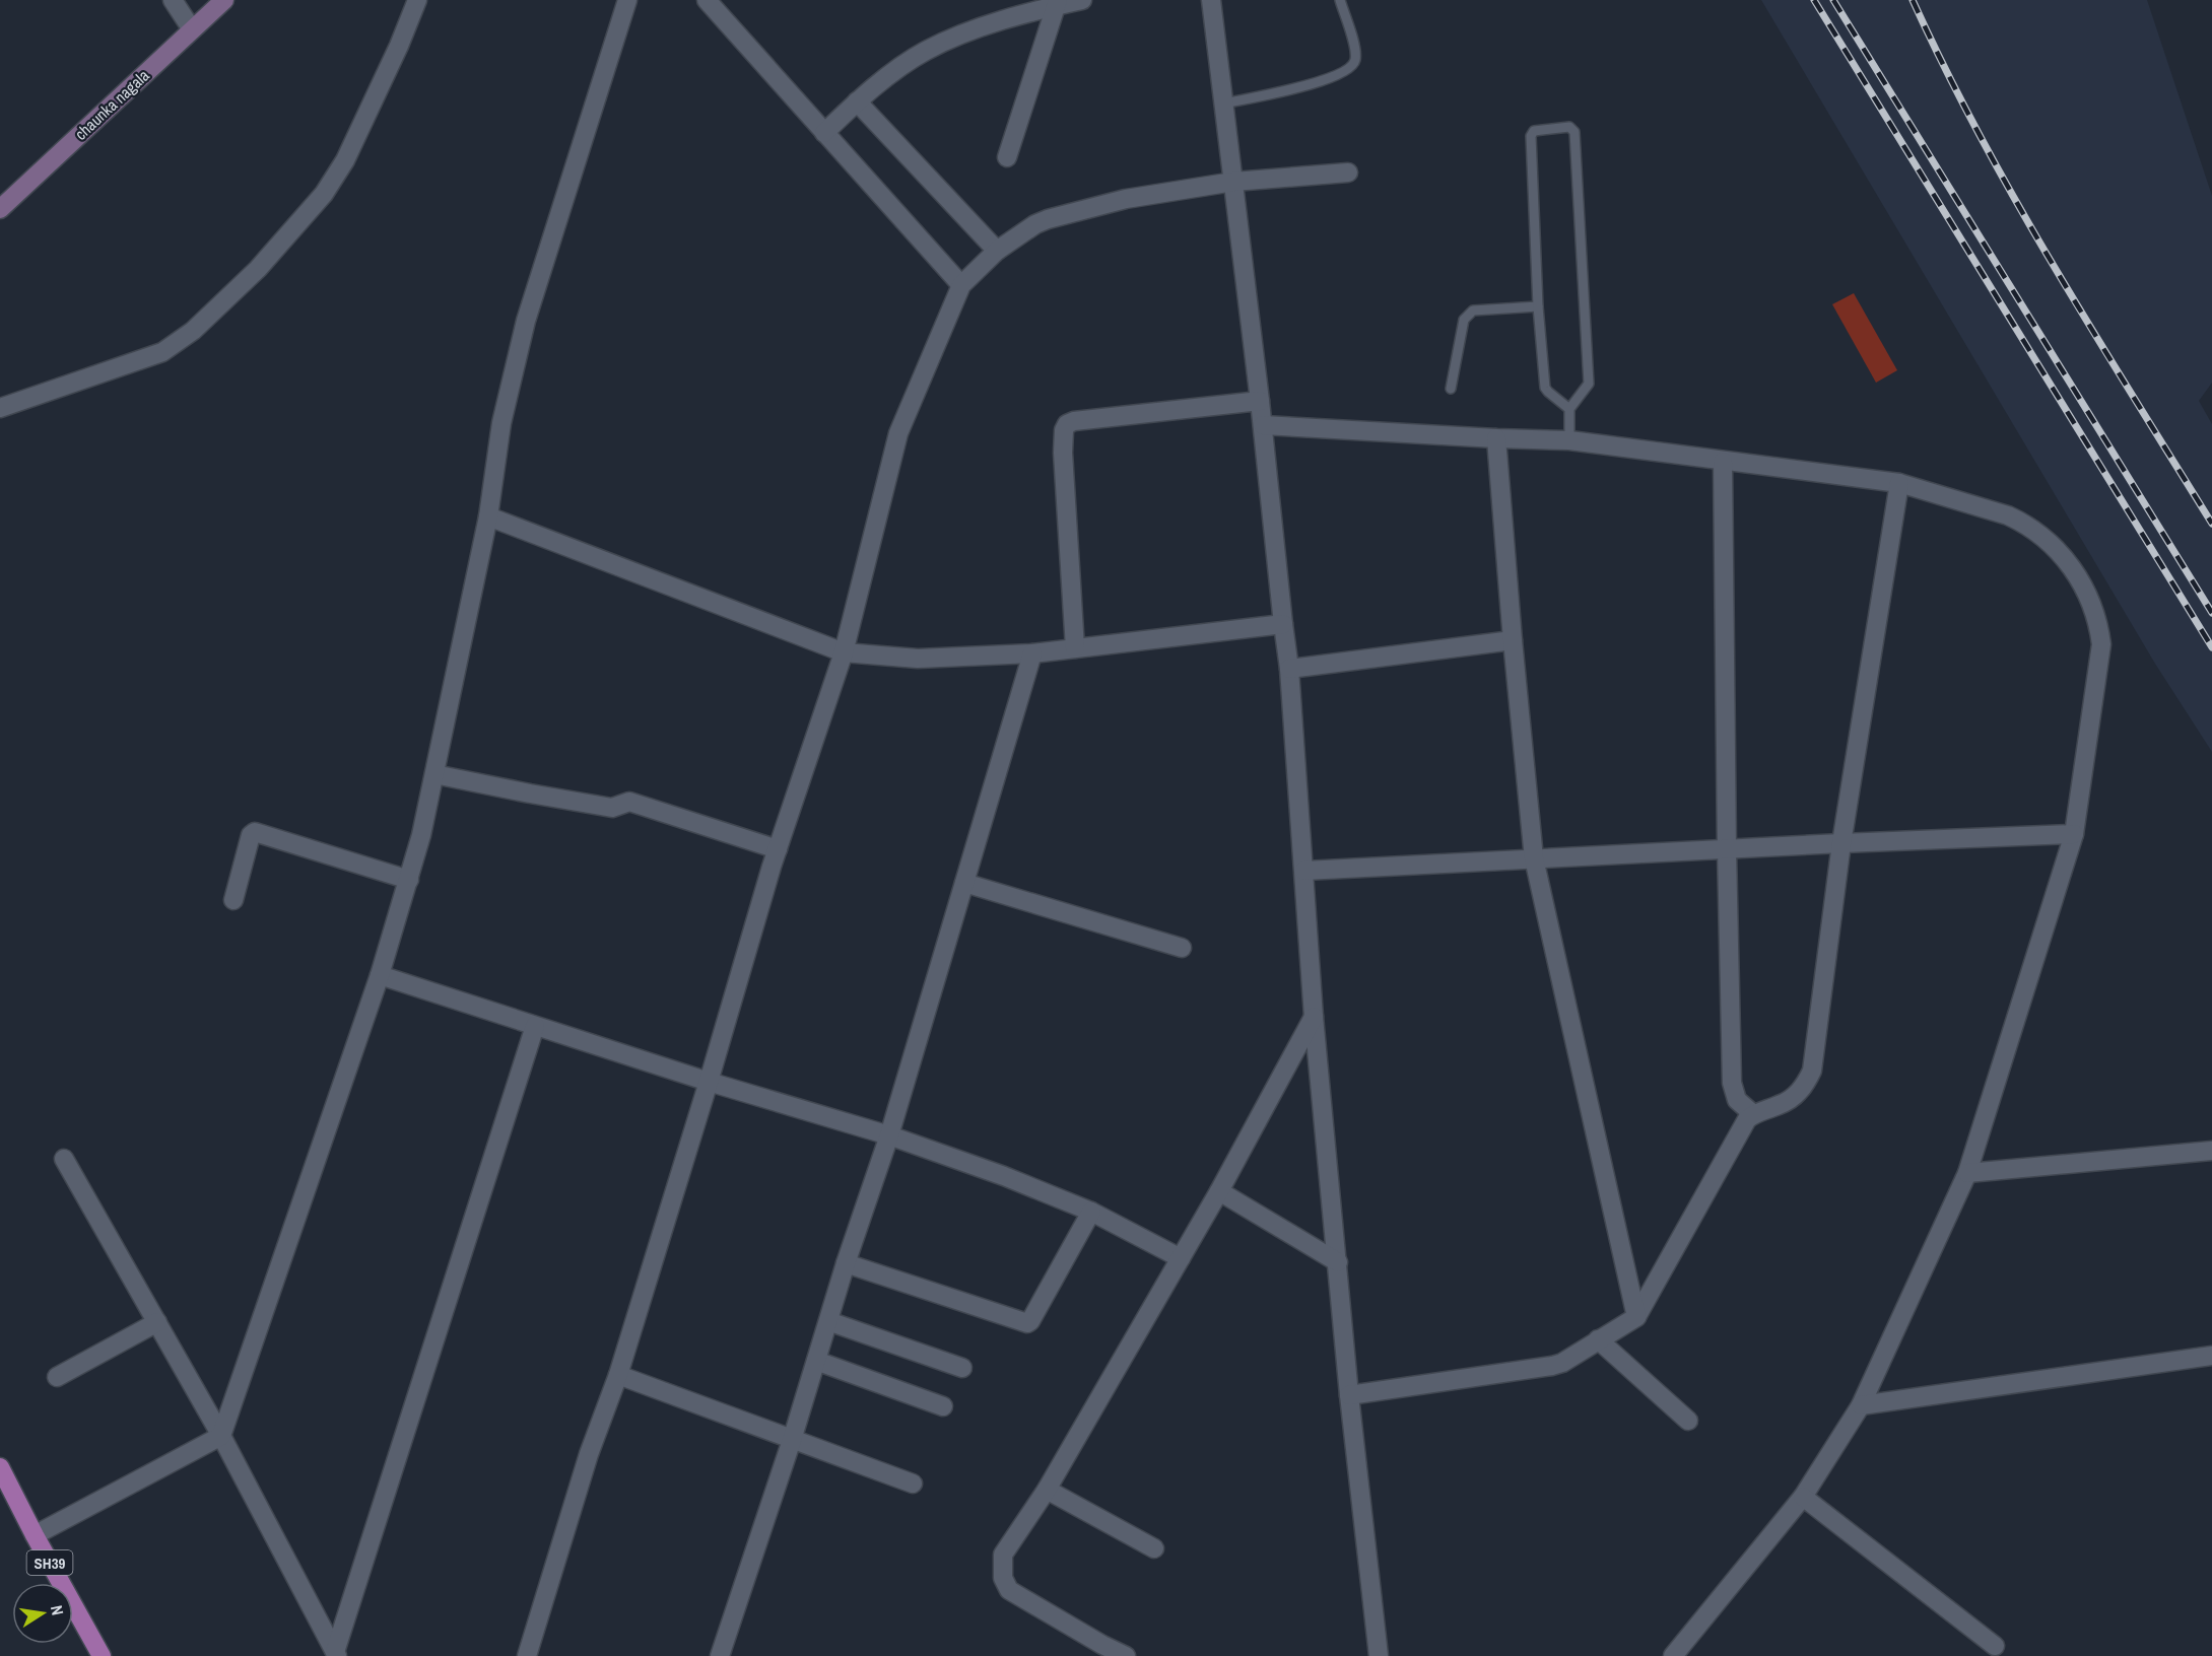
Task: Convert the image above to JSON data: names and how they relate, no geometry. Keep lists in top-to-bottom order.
{
  "streets": {
    "main road": ["chaunka nagala", "SH39"]
  },
  "north": "right"
}
